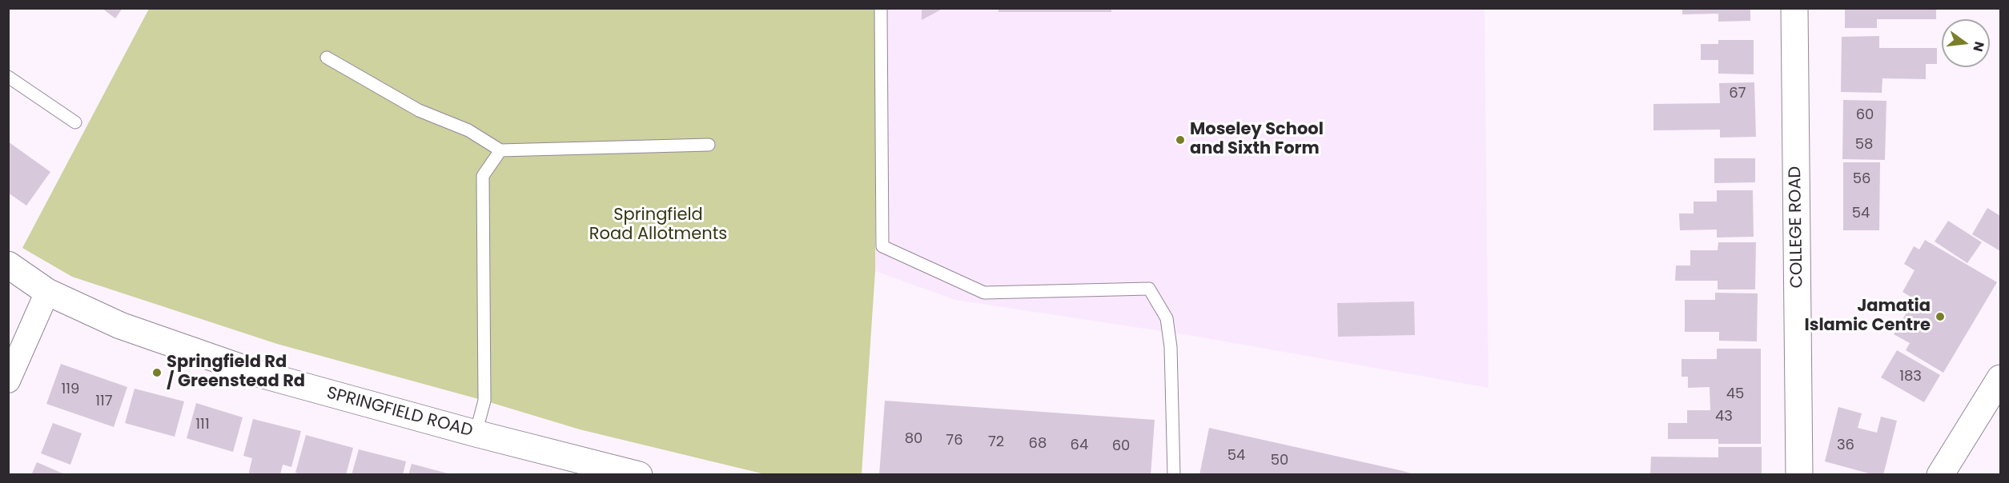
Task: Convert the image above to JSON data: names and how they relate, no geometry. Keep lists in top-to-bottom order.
{
  "streets": {
    "street": ["COLLEGE ROAD", "SPRINGFIELD ROAD"]
  },
  "parks": ["Springfield Road Allotments"],
  "places": ["Moseley School and Sixth Form", "Jamatia Islamic Centre", "Springfield Rd / Greenstead Rd"],
  "house_numbers": [
    "67",
    "60",
    "58",
    "56",
    "54",
    "183",
    "119",
    "45",
    "117",
    "43",
    "111",
    "80",
    "76",
    "72",
    "68",
    "64",
    "36",
    "60",
    "54",
    "50"
  ],
  "north": "right"
}
